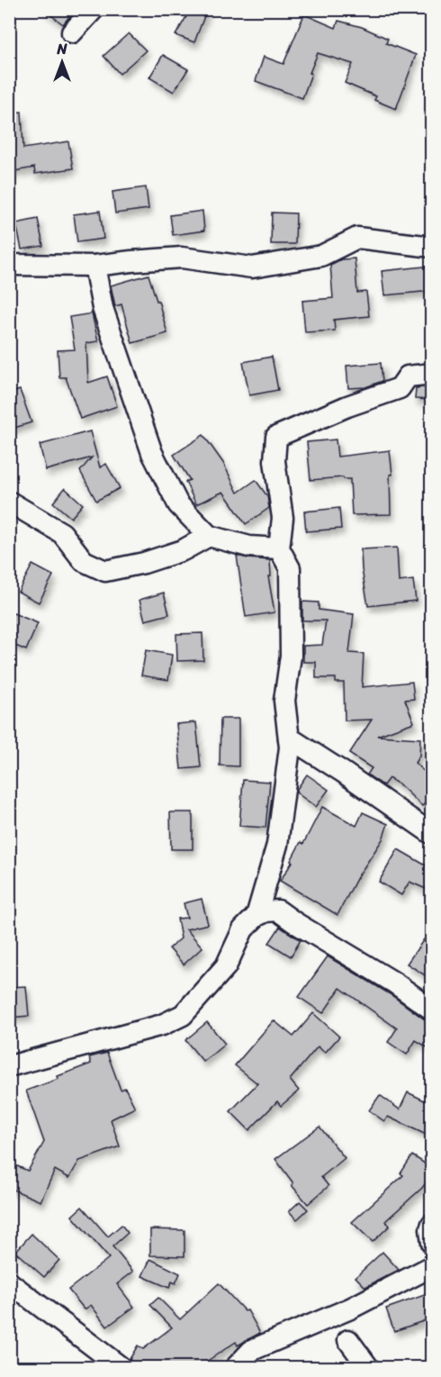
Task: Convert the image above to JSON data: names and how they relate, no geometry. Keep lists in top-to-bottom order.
{
  "north": "top"
}
